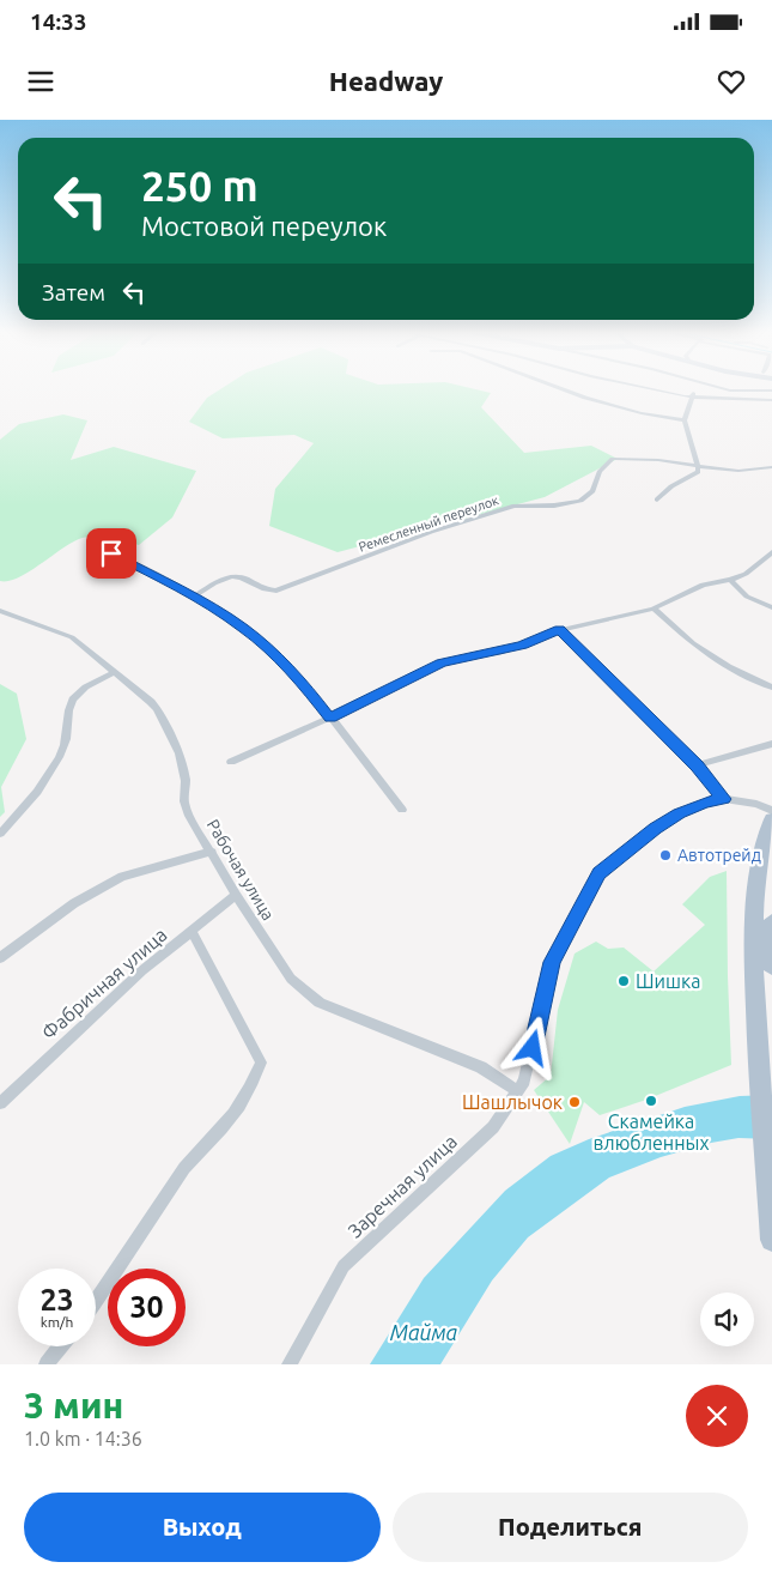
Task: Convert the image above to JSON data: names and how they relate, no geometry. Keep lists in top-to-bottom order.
{
  "streets": {
    "street": [
      "Ремесленный переулок",
      "Рабочая улица",
      "Фабричная улица",
      "Заречная улица"
    ]
  },
  "crossings": [
    ["Рабочая улица", "Фабричная улица"],
    ["Рабочая улица", "Заречная улица"]
  ],
  "water": ["Майма"],
  "places": [
    "Автотрейд",
    "Шишка",
    "Скамейка влюбленных",
    "Шашлычок"
  ],
  "page": {
    "status": "14:33",
    "header": "Headway",
    "turn": ["250 m", "Мостовой переулок"],
    "then": "Затем",
    "speed": "23 km/h",
    "limit": "30",
    "heading": ["3 мин", "1.0 km · 14:36"],
    "buttons": ["Выход", "Поделиться"]
  }
}
